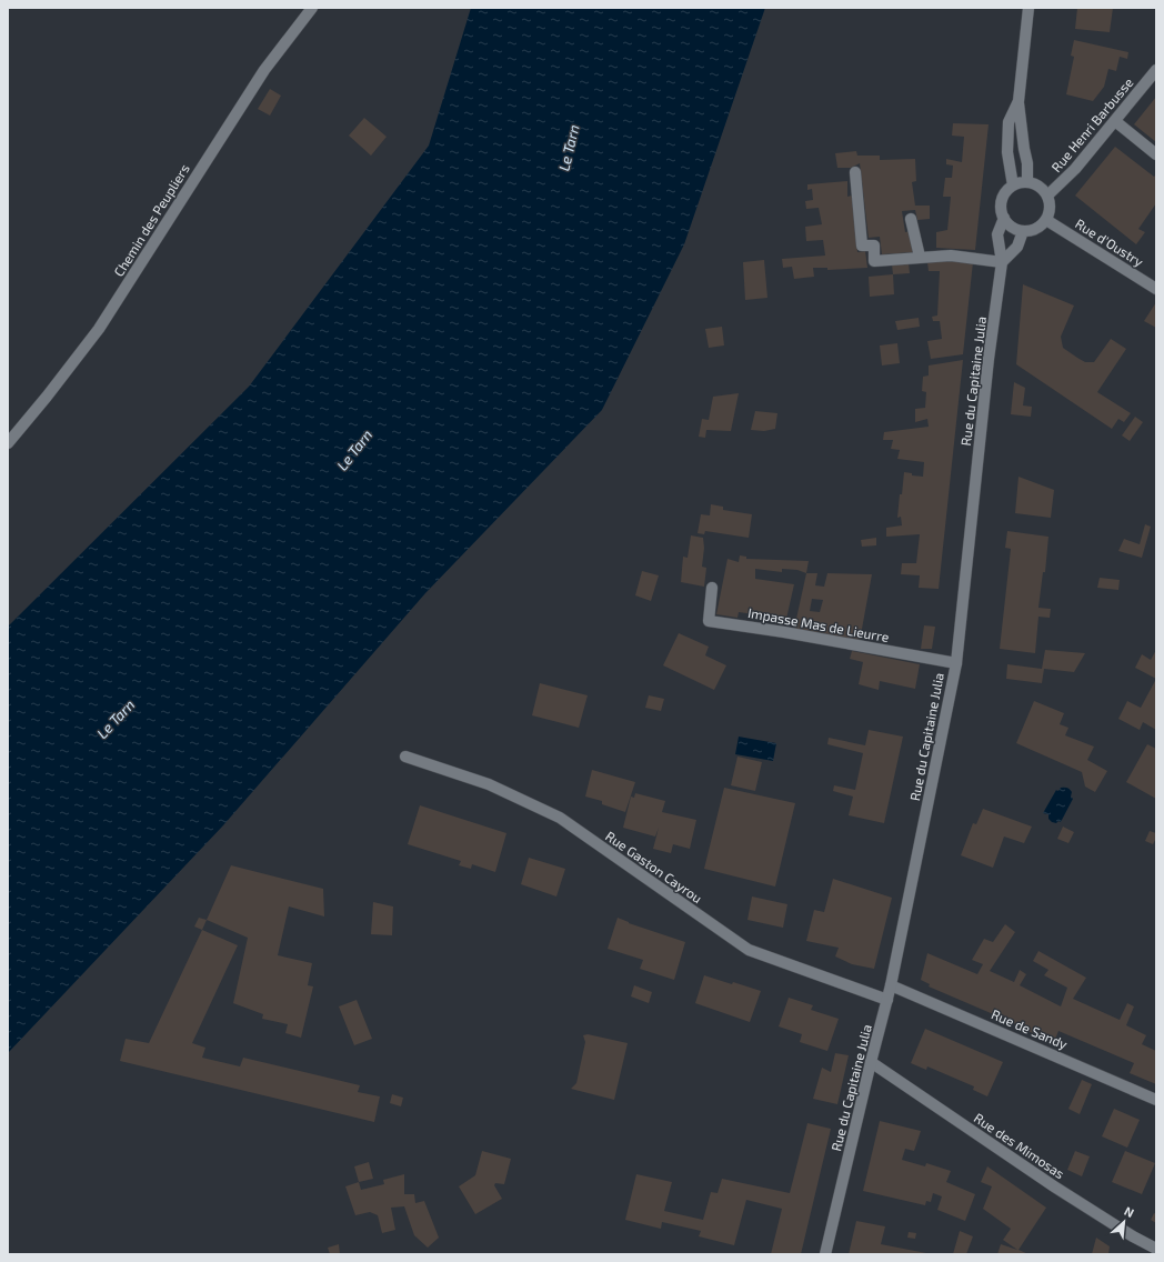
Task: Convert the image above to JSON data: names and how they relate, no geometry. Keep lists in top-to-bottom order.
{
  "streets": {
    "street": [
      "Rue Henri Barbusse",
      "Chemin des Peupliers",
      "Rue d'Oustry",
      "Rue du Capitaine Julia",
      "Impasse Mas de Lieurre",
      "Rue Gaston Cayrou",
      "Rue de Sandy",
      "Rue des Mimosas"
    ]
  },
  "crossings": [
    ["Rue Henri Barbusse", "Rue d'Oustry"],
    ["Rue Henri Barbusse", "Rue du Capitaine Julia"],
    ["Rue d'Oustry", "Rue du Capitaine Julia"],
    ["Rue du Capitaine Julia", "Impasse Mas de Lieurre"],
    ["Rue du Capitaine Julia", "Rue Gaston Cayrou"],
    ["Rue du Capitaine Julia", "Rue de Sandy"],
    ["Rue du Capitaine Julia", "Rue des Mimosas"]
  ],
  "water": ["Le Tarn"],
  "north": "top right"
}
